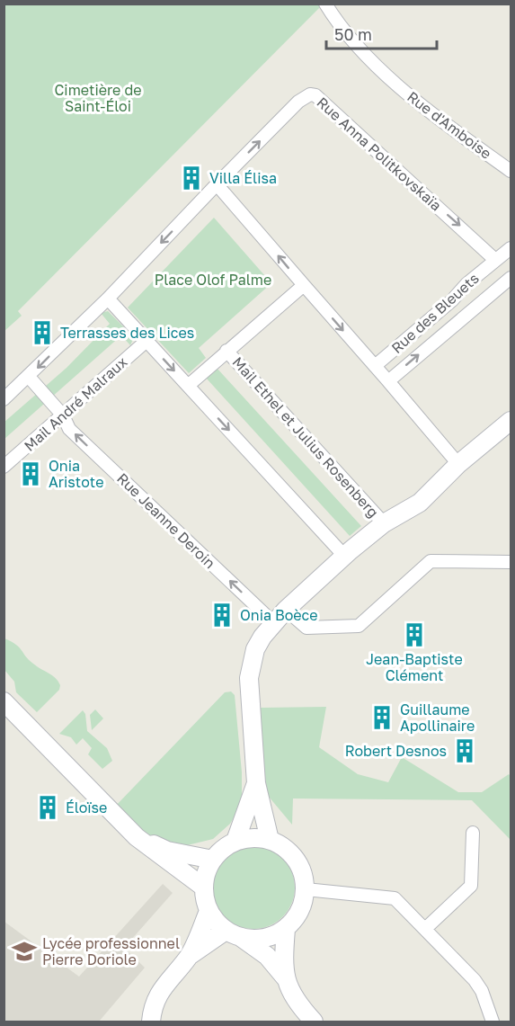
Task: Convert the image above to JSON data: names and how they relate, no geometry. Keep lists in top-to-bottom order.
{
  "streets": {
    "street": [
      "Rue d'Amboise",
      "Rue Anna Politkovskaïa",
      "Rue des Bleuets",
      "Mail André Malraux",
      "Mail Ethel et Julius Rosenberg",
      "Rue Jeanne Deroin"
    ]
  },
  "crossings": [
    ["Rue Anna Politkovskaïa", "Rue des Bleuets"],
    ["Mail André Malraux", "Rue Jeanne Deroin"]
  ],
  "parks": ["Cimetière de Saint-Éloi", "Place Olof Palme"],
  "places": {
    "building": [
      "Villa Élisa",
      "Terrasses des Lices",
      "Onia Aristote",
      "Onia Boèce",
      "Jean-Baptiste Clément",
      "Guillaume Apollinaire",
      "Robert Desnos",
      "Éloïse"
    ],
    "school or university": ["Lycée professionnel Pierre Doriole"]
  },
  "scale_bar": "50 m"
}
